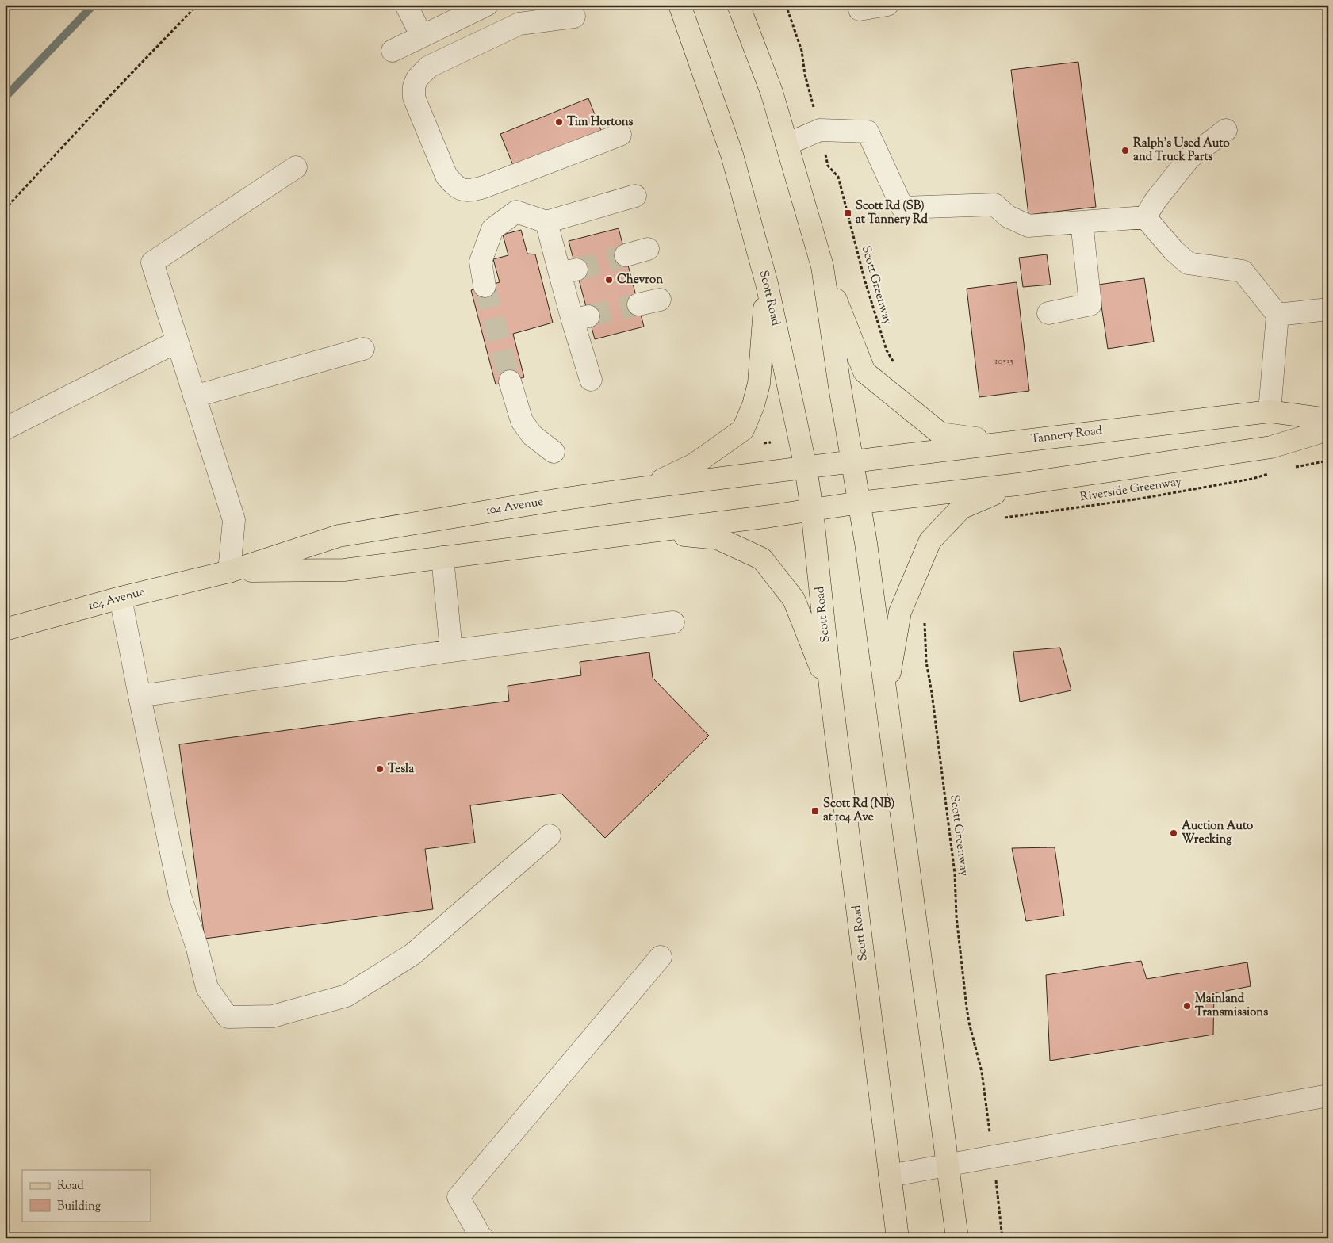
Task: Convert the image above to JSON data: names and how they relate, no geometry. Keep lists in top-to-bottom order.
{
  "streets": {
    "main road": ["Scott Road", "Tannery Road", "104 Avenue"],
    "path": ["Scott Greenway", "Riverside Greenway"]
  },
  "crossings": [
    ["Scott Road", "Tannery Road"],
    ["Scott Road", "104 Avenue"],
    ["Tannery Road", "104 Avenue"]
  ],
  "places": {
    "other": [
      "Tim Hortons",
      "Ralph's Used Auto and Truck Parts",
      "Chevron",
      "Tesla",
      "Auction Auto Wrecking",
      "Mainland Transmissions"
    ],
    "transit": ["Scott Rd (SB) at Tannery Rd", "Scott Rd (NB) at 104 Ave"]
  },
  "house_numbers": ["10535"],
  "legend": ["Road", "Building"]
}
